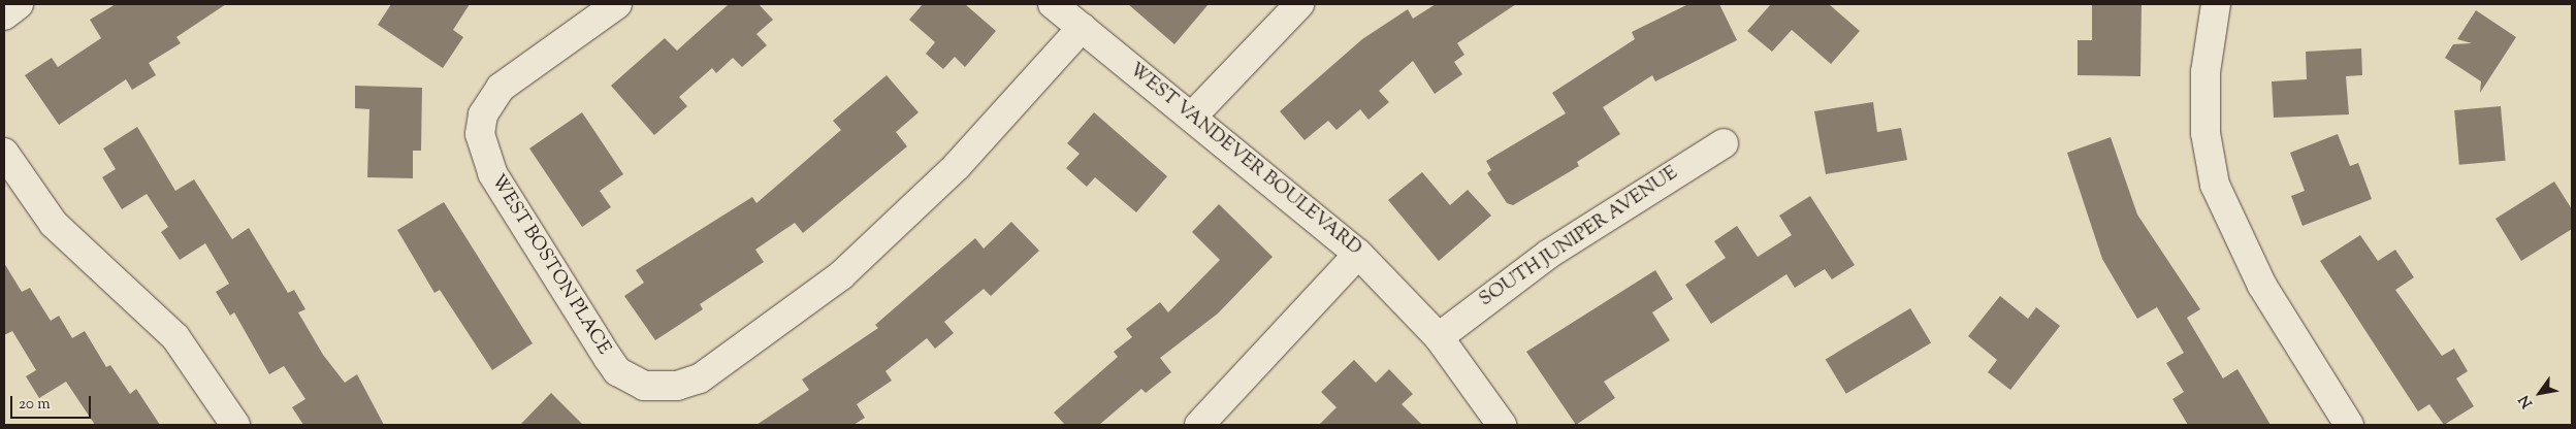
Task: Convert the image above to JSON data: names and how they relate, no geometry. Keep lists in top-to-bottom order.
{
  "streets": {
    "street": ["WEST VANDEVER BOULEVARD", "SOUTH JUNIPER AVENUE", "WEST BOSTON PLACE"]
  },
  "crossings": [
    ["WEST VANDEVER BOULEVARD", "SOUTH JUNIPER AVENUE"],
    ["WEST VANDEVER BOULEVARD", "WEST BOSTON PLACE"]
  ],
  "scale_bar": "20 m",
  "north": "bottom left"
}
